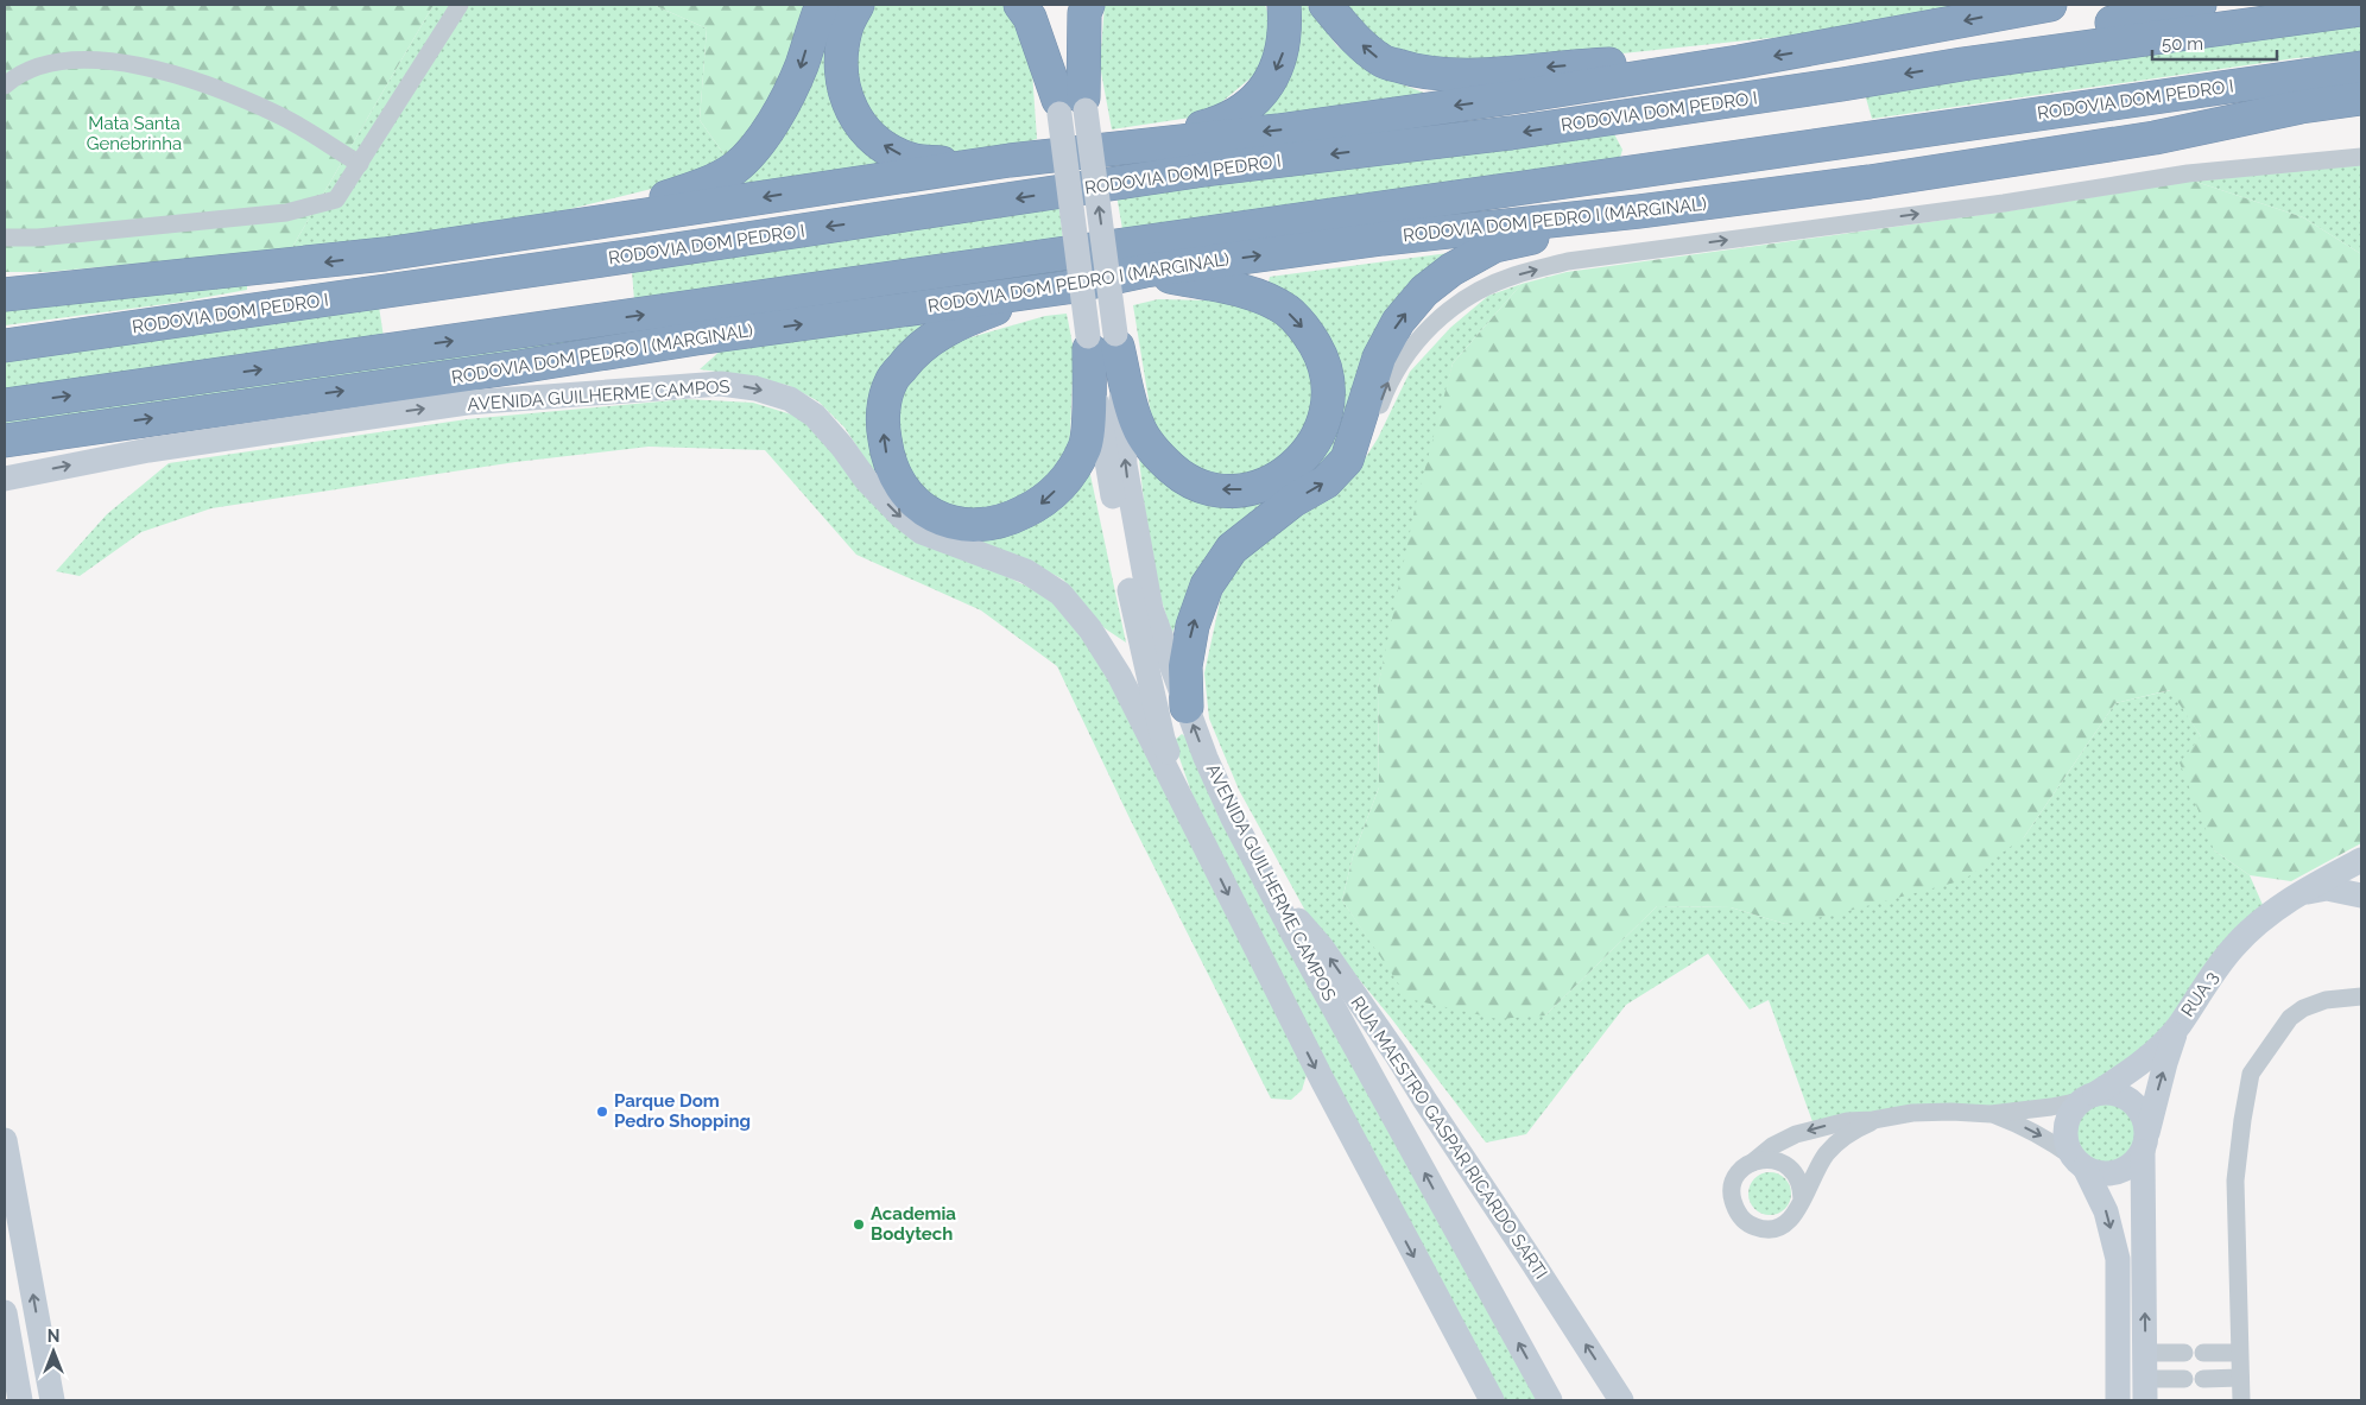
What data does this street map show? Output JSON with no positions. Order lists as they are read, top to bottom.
{
  "streets": {
    "highway": ["RODOVIA DOM PEDRO I", "RODOVIA DOM PEDRO I (MARGINAL)"],
    "main road": ["AVENIDA GUILHERME CAMPOS", "RUA 3", "RUA MAESTRO GASPAR RICARDO SARTI"]
  },
  "crossings": [
    ["AVENIDA GUILHERME CAMPOS", "RUA MAESTRO GASPAR RICARDO SARTI"]
  ],
  "one_way": ["RUA MAESTRO GASPAR RICARDO SARTI"],
  "parks": ["Mata Santa Genebrinha"],
  "places": ["Parque Dom Pedro Shopping", "Academia Bodytech"],
  "scale_bar": "50 m",
  "north": "top"
}
